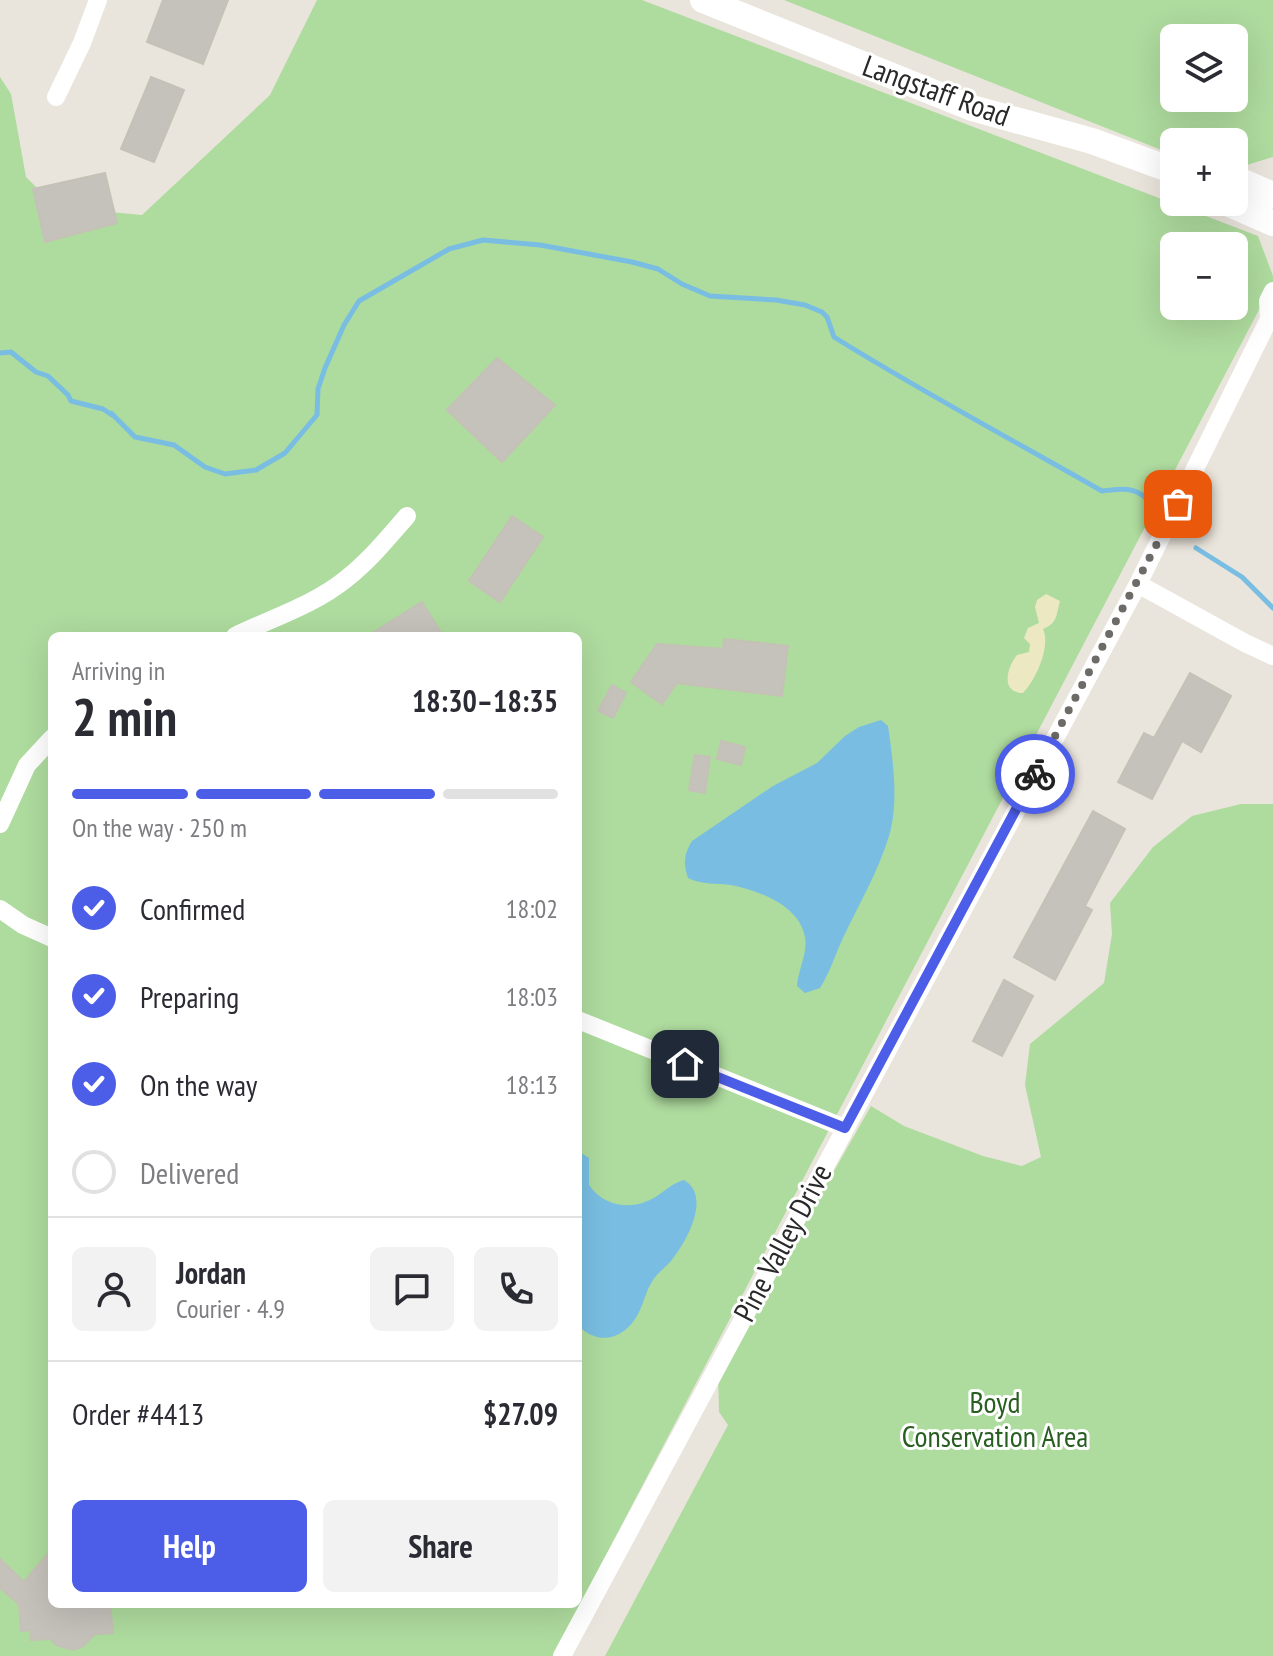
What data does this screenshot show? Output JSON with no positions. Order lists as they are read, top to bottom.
{
  "streets": {
    "main road": ["Langstaff Road"],
    "street": ["Pine Valley Drive"]
  },
  "parks": ["Boyd Conservation Area"],
  "page": {
    "map_buttons": ["+", "−"],
    "heading": ["2 min", "Arriving in", "18:30–18:35"],
    "panel": [
      "Jordan",
      "Courier · 4.9",
      "Order #4413",
      "$27.09"
    ],
    "bar": "On the way · 250 m",
    "list": [
      ["Confirmed", "18:02"],
      ["Preparing", "18:03"],
      ["On the way", "18:13"],
      "Delivered"
    ],
    "buttons": ["Help", "Share"]
  }
}
